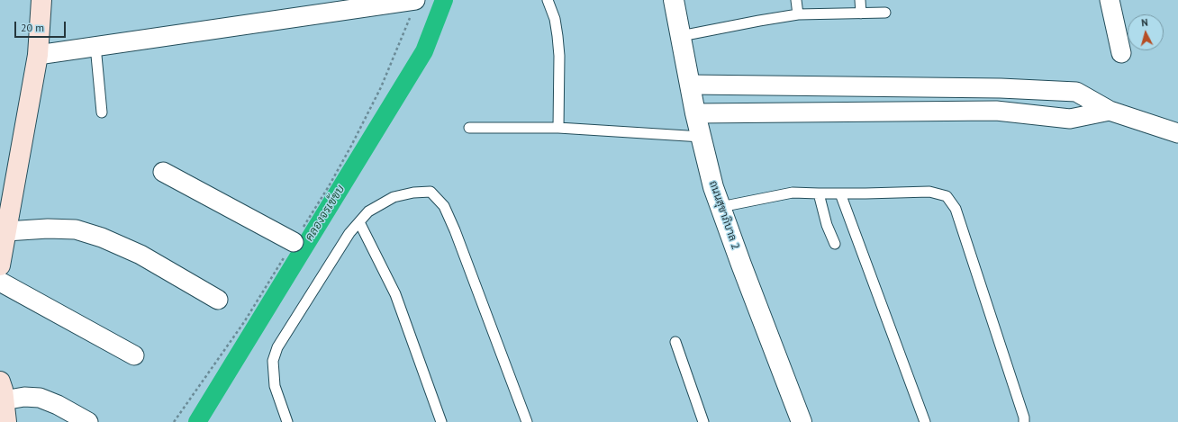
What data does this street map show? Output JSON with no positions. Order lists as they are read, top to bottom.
{
  "streets": {
    "street": ["ถนนสุขาภิบาล 2"]
  },
  "water": ["คลองจรเข้ขบ"],
  "scale_bar": "20 m",
  "north": "top"
}
